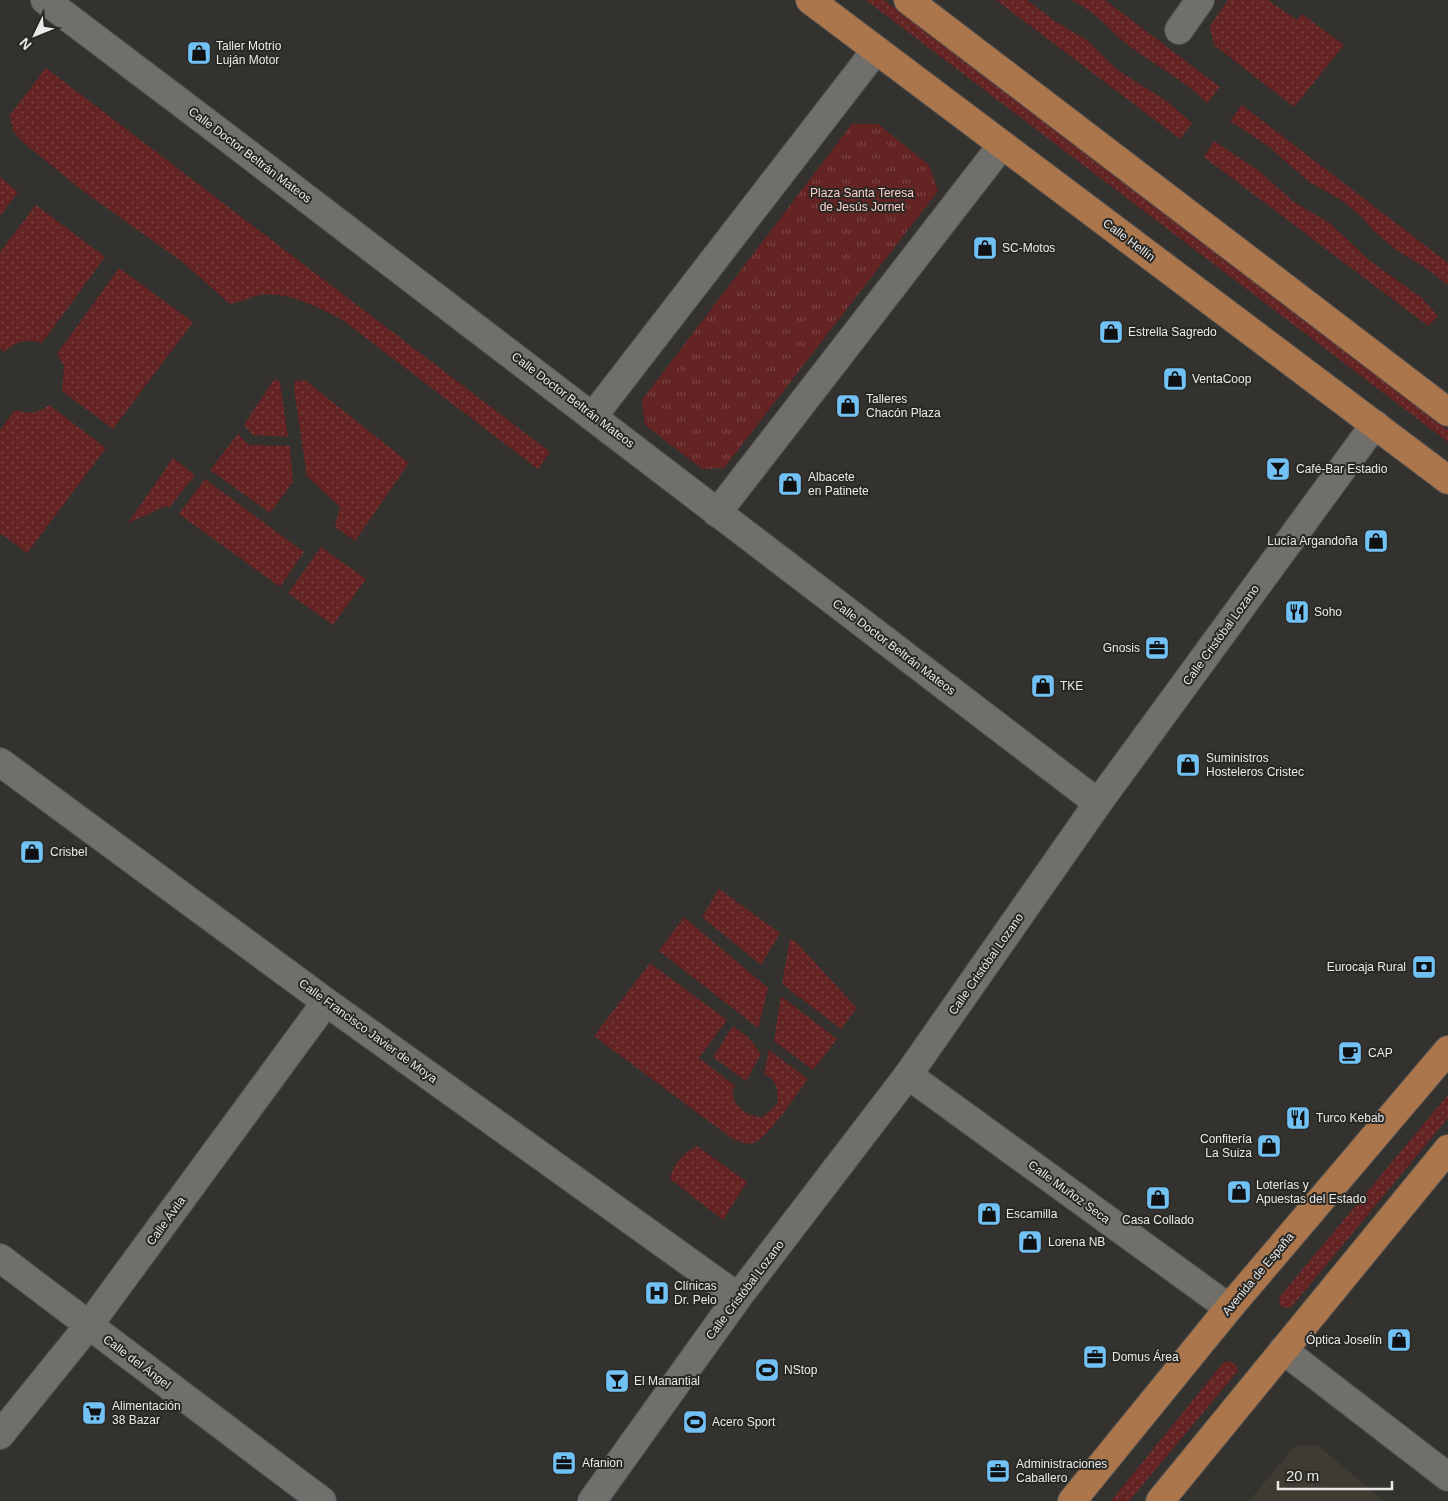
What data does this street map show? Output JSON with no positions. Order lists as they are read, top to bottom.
{
  "streets": {
    "main road": ["Calle Hellín", "Avenida de España"],
    "street": [
      "Calle Doctor Beltrán Mateos",
      "Calle Cristóbal Lozano",
      "Calle Francisco Javier de Moya",
      "Calle Muñoz Seca",
      "Calle Ávila",
      "Calle del Ángel"
    ]
  },
  "crossings": [
    ["Calle Doctor Beltrán Mateos", "Calle Cristóbal Lozano"],
    ["Calle Hellín", "Calle Cristóbal Lozano"],
    ["Calle Cristóbal Lozano", "Calle Francisco Javier de Moya"],
    ["Calle Cristóbal Lozano", "Calle Muñoz Seca"],
    ["Calle Francisco Javier de Moya", "Calle Ávila"],
    ["Calle Muñoz Seca", "Avenida de España"],
    ["Calle Ávila", "Calle del Ángel"]
  ],
  "parks": ["Plaza Santa Teresa de Jesús Jornet"],
  "places": {
    "shop": [
      "Taller Motrio Luján Motor",
      "SC-Motos",
      "Estrella Sagredo",
      "VentaCoop",
      "Talleres Chacón Plaza",
      "Albacete en Patinete",
      "Lucía Argandoña",
      "TKE",
      "Suministros Hosteleros Cristec",
      "Crisbel",
      "Confitería La Suiza",
      "Loterías y Apuestas del Estado",
      "Casa Collado",
      "Escamilla",
      "Lorena NB",
      "Óptica Joselín"
    ],
    "bar": ["Café-Bar Estadio", "El Manantial"],
    "restaurant": ["Soho", "Turco Kebab"],
    "office": [
      "Gnosis",
      "Domus Área",
      "Afanion",
      "Administraciones Caballero"
    ],
    "bank": ["Eurocaja Rural"],
    "cafe": ["CAP"],
    "hospital": ["Clínicas Dr. Pelo"],
    "sports": ["NStop", "Acero Sport"],
    "supermarket": ["Alimentación 38 Bazar"]
  },
  "scale_bar": "20 m",
  "north": "bottom left"
}
